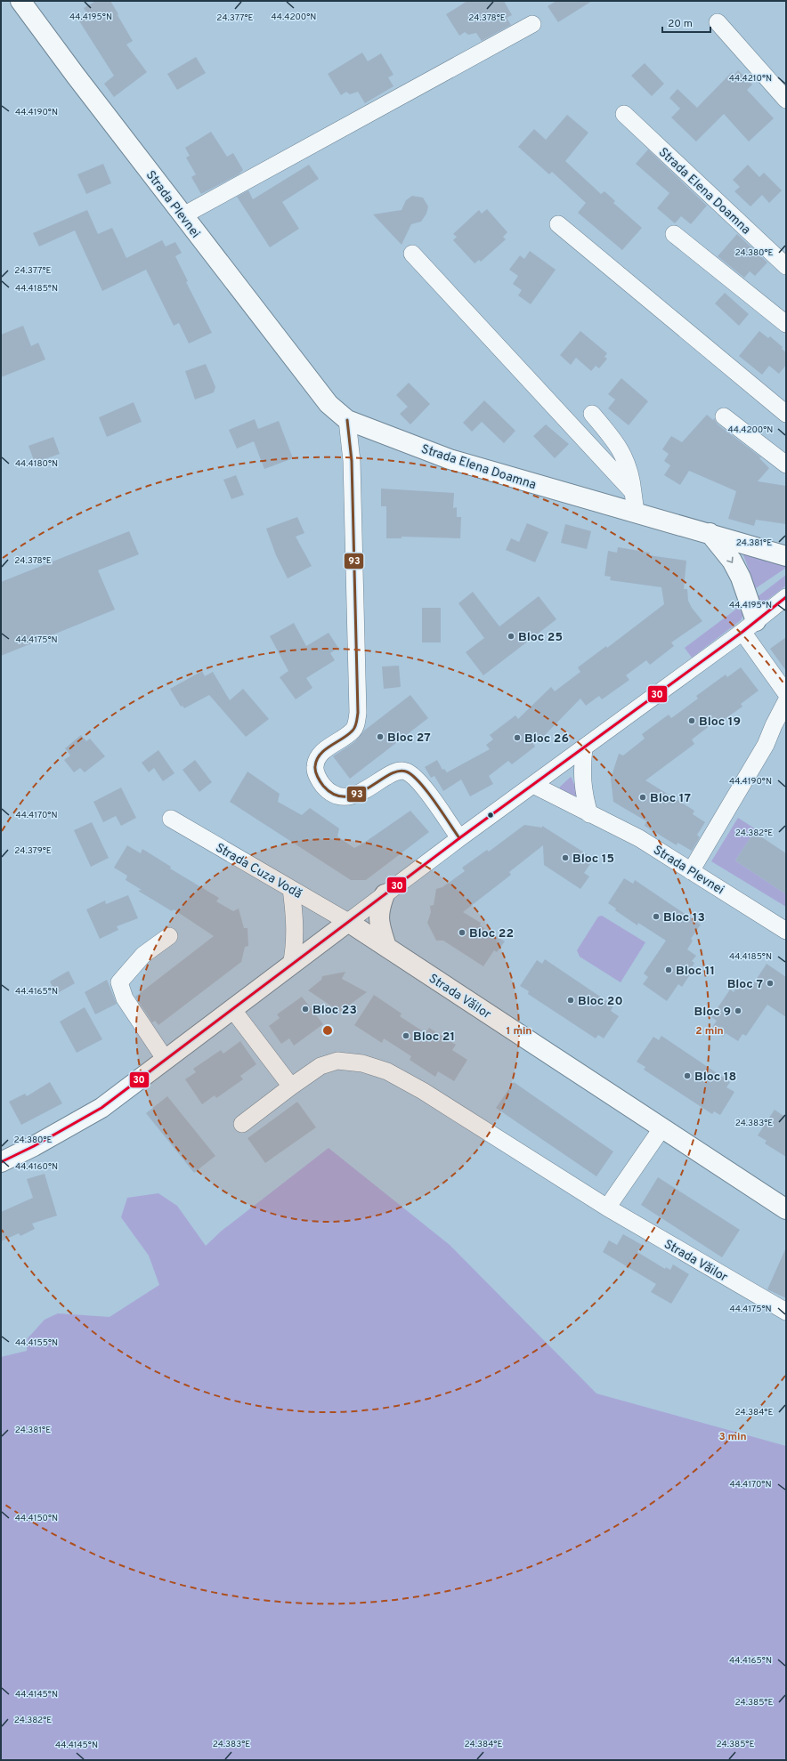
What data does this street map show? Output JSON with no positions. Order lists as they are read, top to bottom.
{
  "streets": {
    "street": [
      "Strada Elena Doamna",
      "Strada Plevnei",
      "Strada Cuza Vodă",
      "Strada Văilor"
    ]
  },
  "crossings": [
    ["Strada Elena Doamna", "Strada Plevnei"],
    ["Strada Cuza Vodă", "Strada Văilor"]
  ],
  "places": [
    "Bloc 25",
    "Bloc 19",
    "Bloc 27",
    "Bloc 26",
    "Bloc 17",
    "Bloc 15",
    "Bloc 13",
    "Bloc 22",
    "Bloc 11",
    "Bloc 7",
    "Bloc 20",
    "Bloc 23",
    "Bloc 9",
    "Bloc 21",
    "Bloc 18"
  ],
  "lines": ["transit line 93", "transit line 30"],
  "scale_bar": "20 m",
  "coordinates": [
    "44.4195°N",
    "44.4200°N",
    "24.377°E",
    "24.378°E",
    "44.4210°N",
    "44.4190°N",
    "24.380°E",
    "44.4185°N",
    "44.4180°N",
    "24.381°E",
    "44.4175°N",
    "44.4170°N",
    "24.382°E",
    "24.379°E",
    "44.4165°N",
    "24.383°E",
    "44.4160°N",
    "44.4155°N",
    "24.384°E",
    "44.4150°N",
    "44.4145°N",
    "24.385°E"
  ],
  "rings": ["1 min", "2 min", "3 min"]
}
